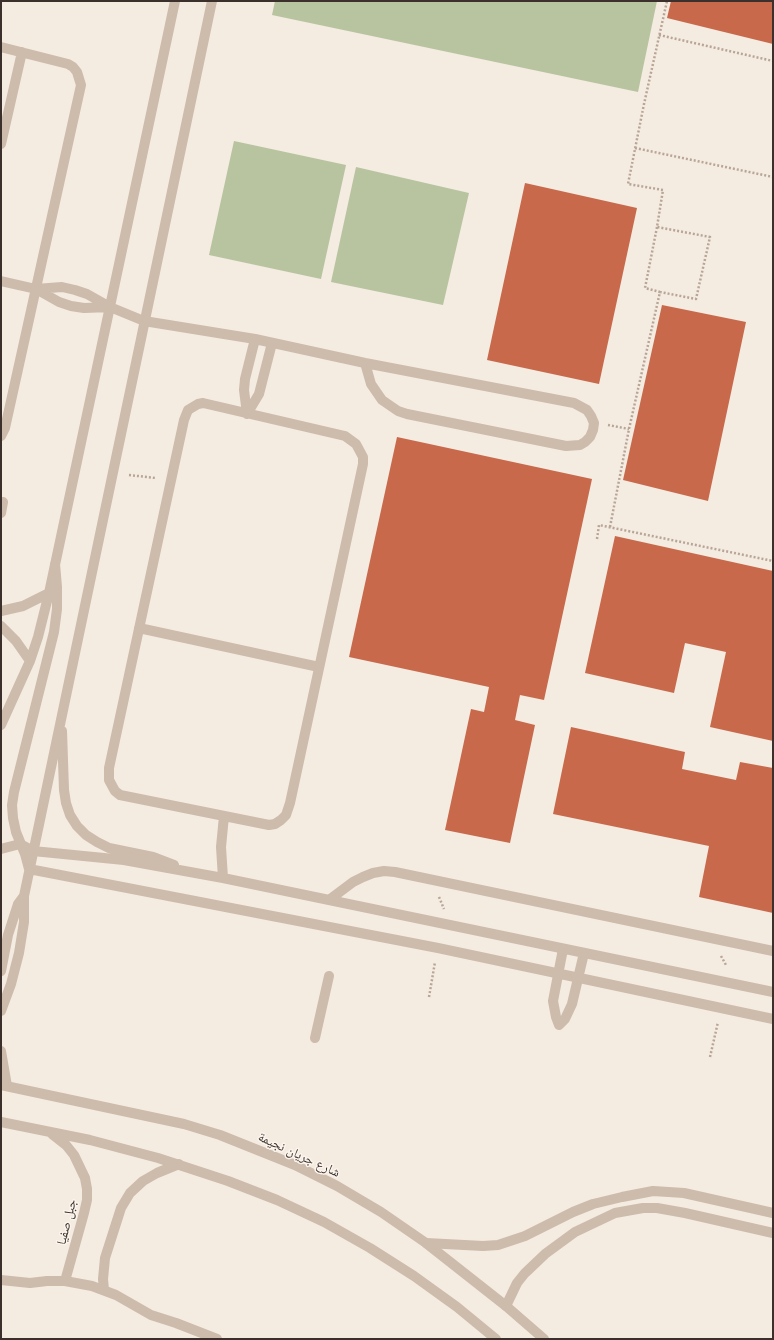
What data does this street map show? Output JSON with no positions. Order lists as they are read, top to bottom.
{
  "streets": {
    "street": ["شارع جريان نجيمة", "جبل صفيا"]
  }
}
